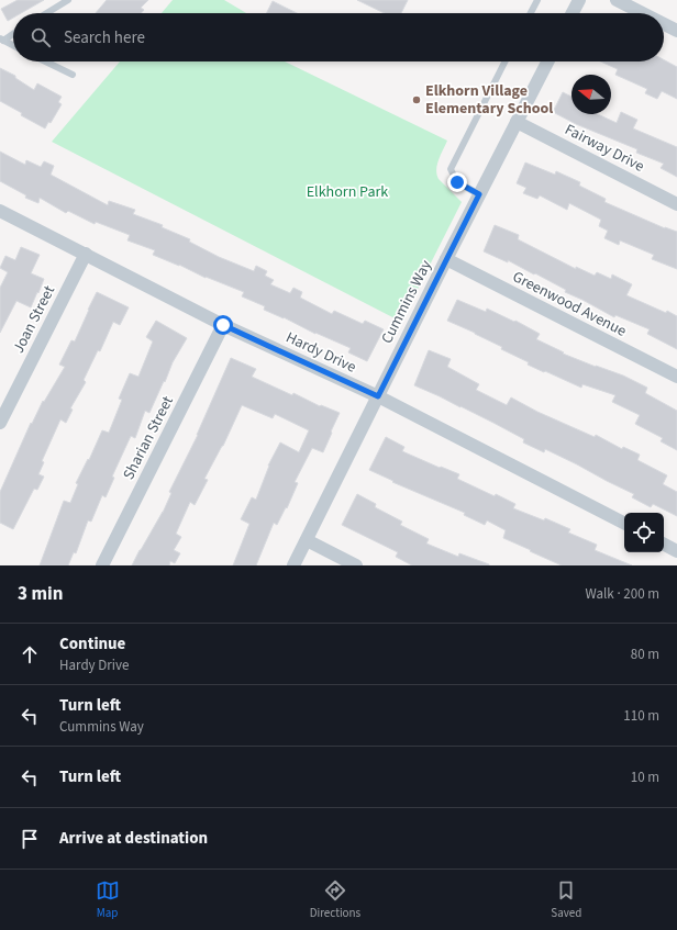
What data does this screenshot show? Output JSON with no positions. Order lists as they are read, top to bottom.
{
  "streets": {
    "street": [
      "Fairway Drive",
      "Cummins Way",
      "Greenwood Avenue",
      "Joan Street",
      "Hardy Drive",
      "Sharian Street"
    ]
  },
  "crossings": [
    ["Fairway Drive", "Cummins Way"],
    ["Cummins Way", "Greenwood Avenue"],
    ["Cummins Way", "Hardy Drive"],
    ["Joan Street", "Hardy Drive"],
    ["Hardy Drive", "Sharian Street"]
  ],
  "parks": ["Elkhorn Park"],
  "places": ["Elkhorn Village Elementary School"],
  "north": "left",
  "page": {
    "search": "Search here",
    "heading": ["3 min", "Walk · 200 m"],
    "list": [
      ["Continue", "Hardy Drive", "80 m"],
      ["Turn left", "Cummins Way", "110 m"],
      ["Turn left", "10 m"],
      "Arrive at destination"
    ],
    "nav": ["Map", "Directions", "Saved"]
  }
}
